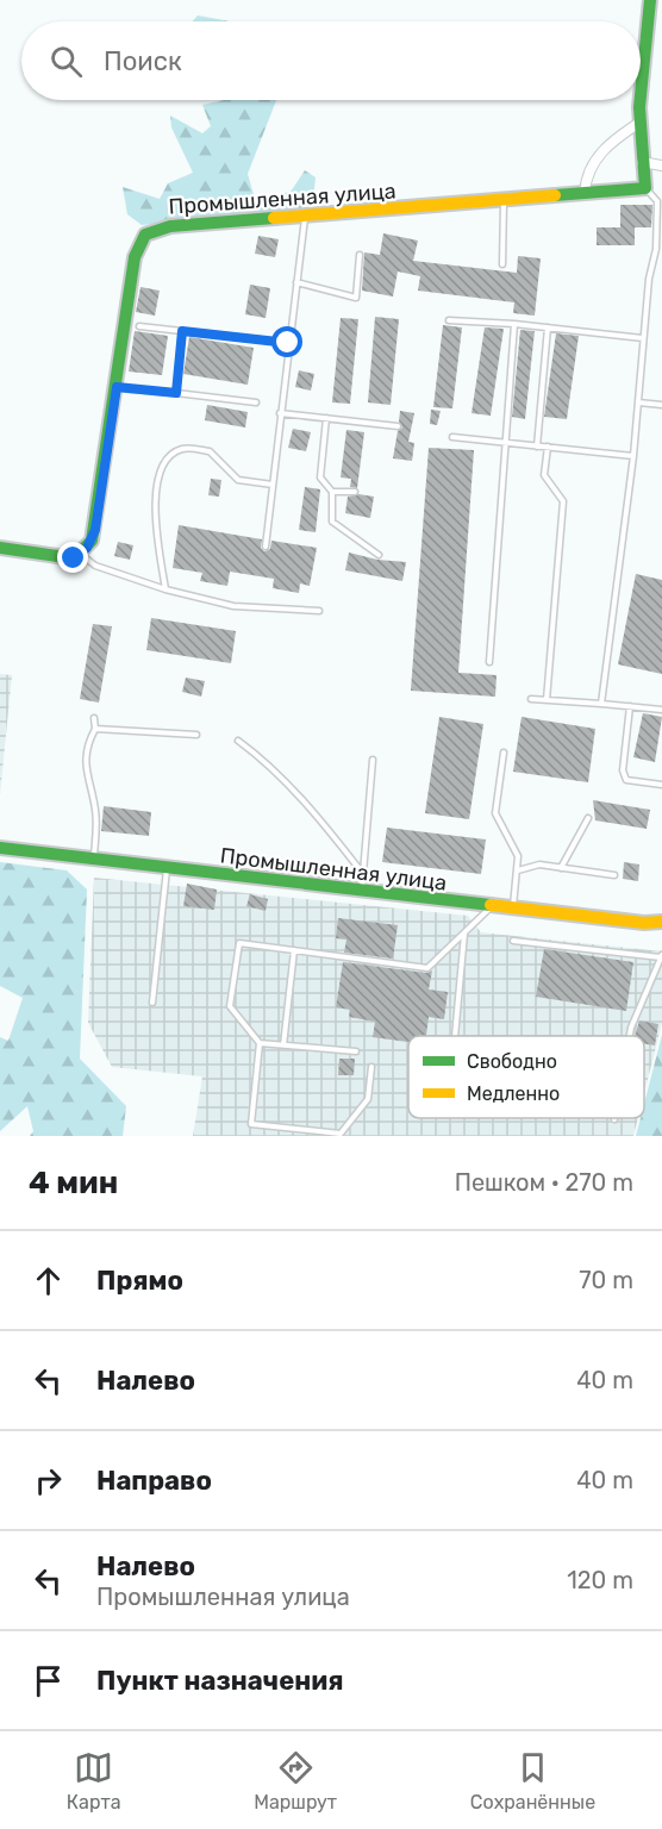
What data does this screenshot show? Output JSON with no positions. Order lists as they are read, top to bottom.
{
  "streets": {
    "street": ["Промышленная улица"]
  },
  "legend": ["Свободно", "Медленно"],
  "page": {
    "search": "Поиск",
    "heading": ["4 мин", "Пешком · 270 m"],
    "list": [
      ["Прямо", "70 m"],
      ["Налево", "40 m"],
      ["Направо", "40 m"],
      ["Налево", "Промышленная улица", "120 m"],
      "Пункт назначения"
    ],
    "nav": ["Карта", "Маршрут", "Сохранённые"]
  }
}
